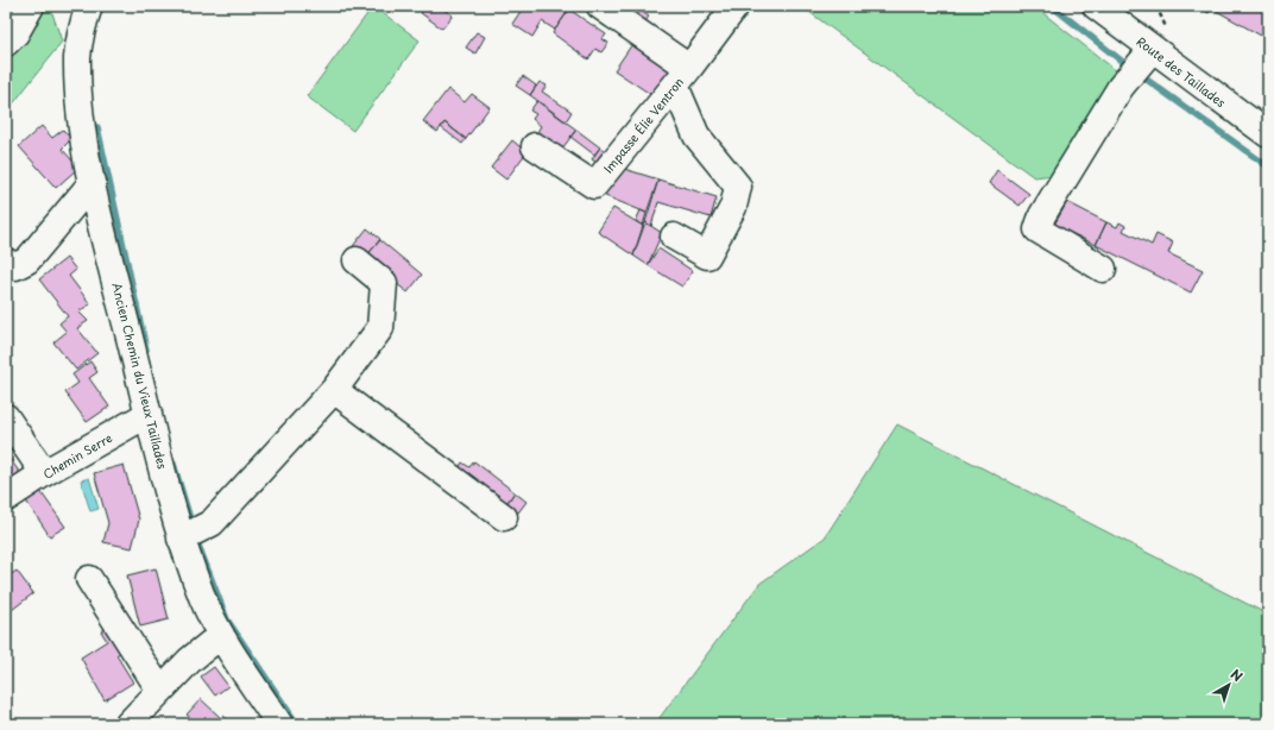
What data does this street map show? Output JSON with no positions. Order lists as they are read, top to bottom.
{
  "streets": {
    "street": [
      "Route des Taillades",
      "Impasse Élie Ventron",
      "Ancien Chemin du Vieux Taillades",
      "Chemin Serre"
    ]
  },
  "crossings": [
    ["Ancien Chemin du Vieux Taillades", "Chemin Serre"]
  ],
  "north": "top right"
}
